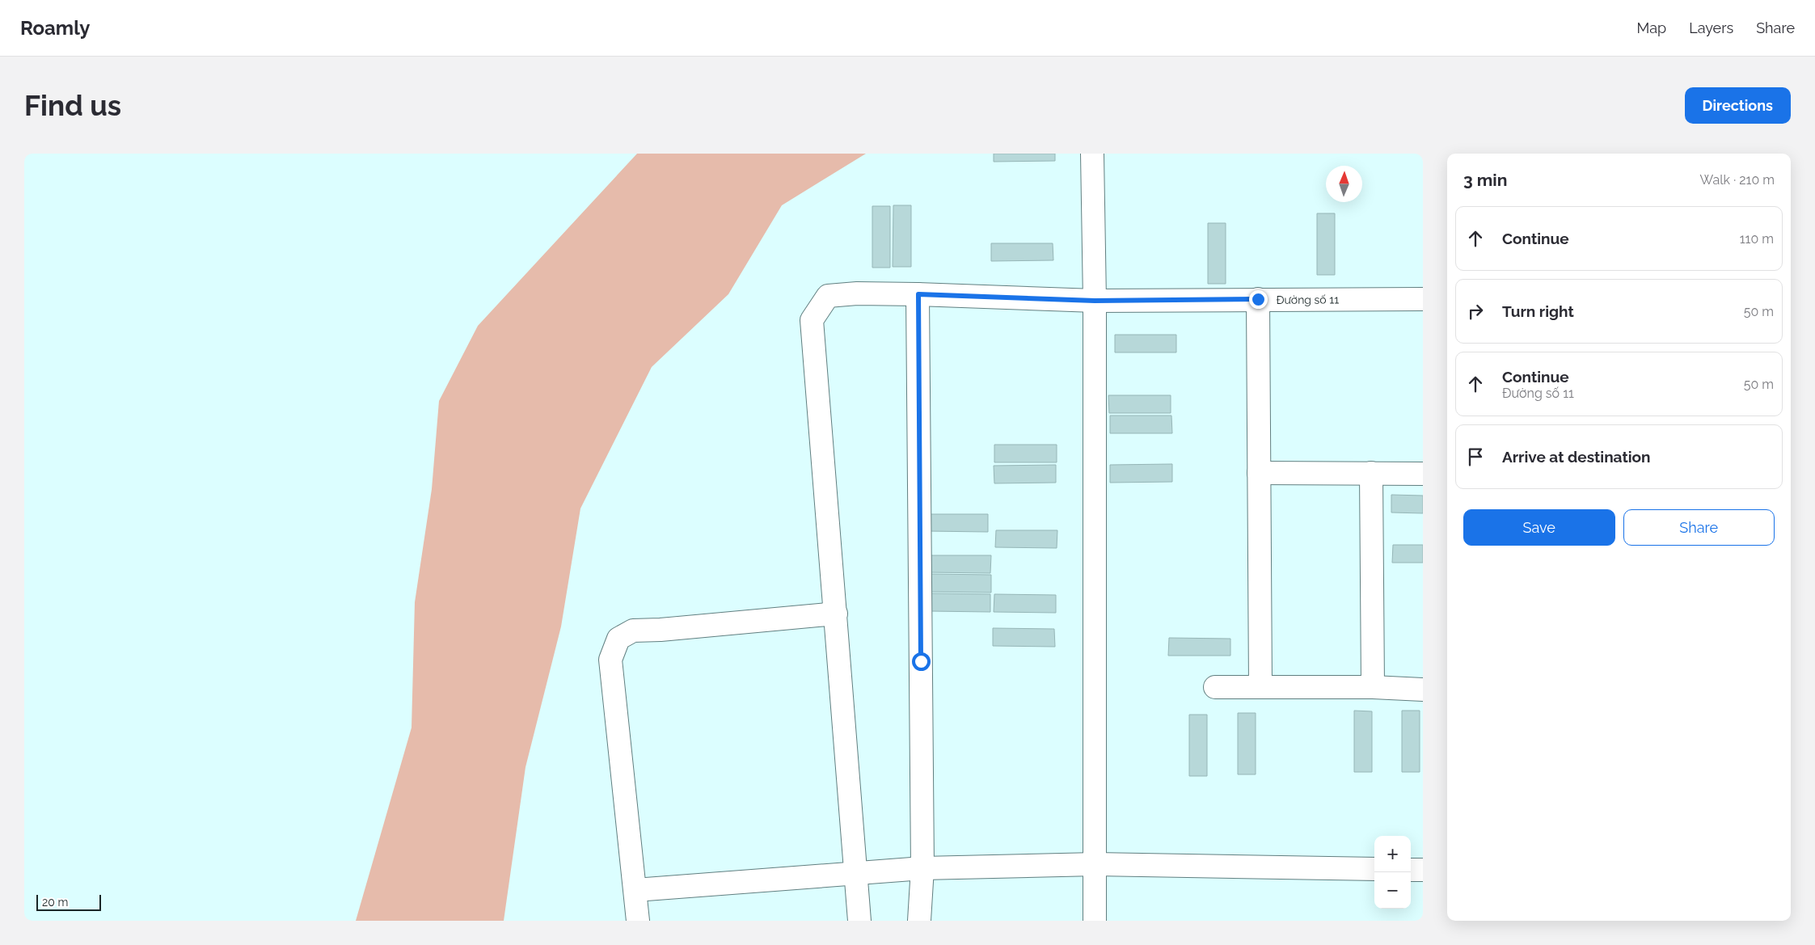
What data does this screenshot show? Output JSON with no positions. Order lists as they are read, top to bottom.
{
  "streets": {
    "street": ["Đường số 11"]
  },
  "scale_bar": "20 m",
  "north": "top",
  "page": {
    "header": "Roamly",
    "nav": ["Map", "Layers", "Share"],
    "buttons": [
      "Directions",
      ["Save", "Share"]
    ],
    "title": "Find us",
    "heading": ["3 min", "Walk · 210 m"],
    "list": [
      ["Continue", "110 m"],
      ["Turn right", "50 m"],
      ["Continue", "Đường số 11", "50 m"],
      "Arrive at destination"
    ],
    "map_buttons": ["+", "−"],
    "scale": "20 m"
  }
}
